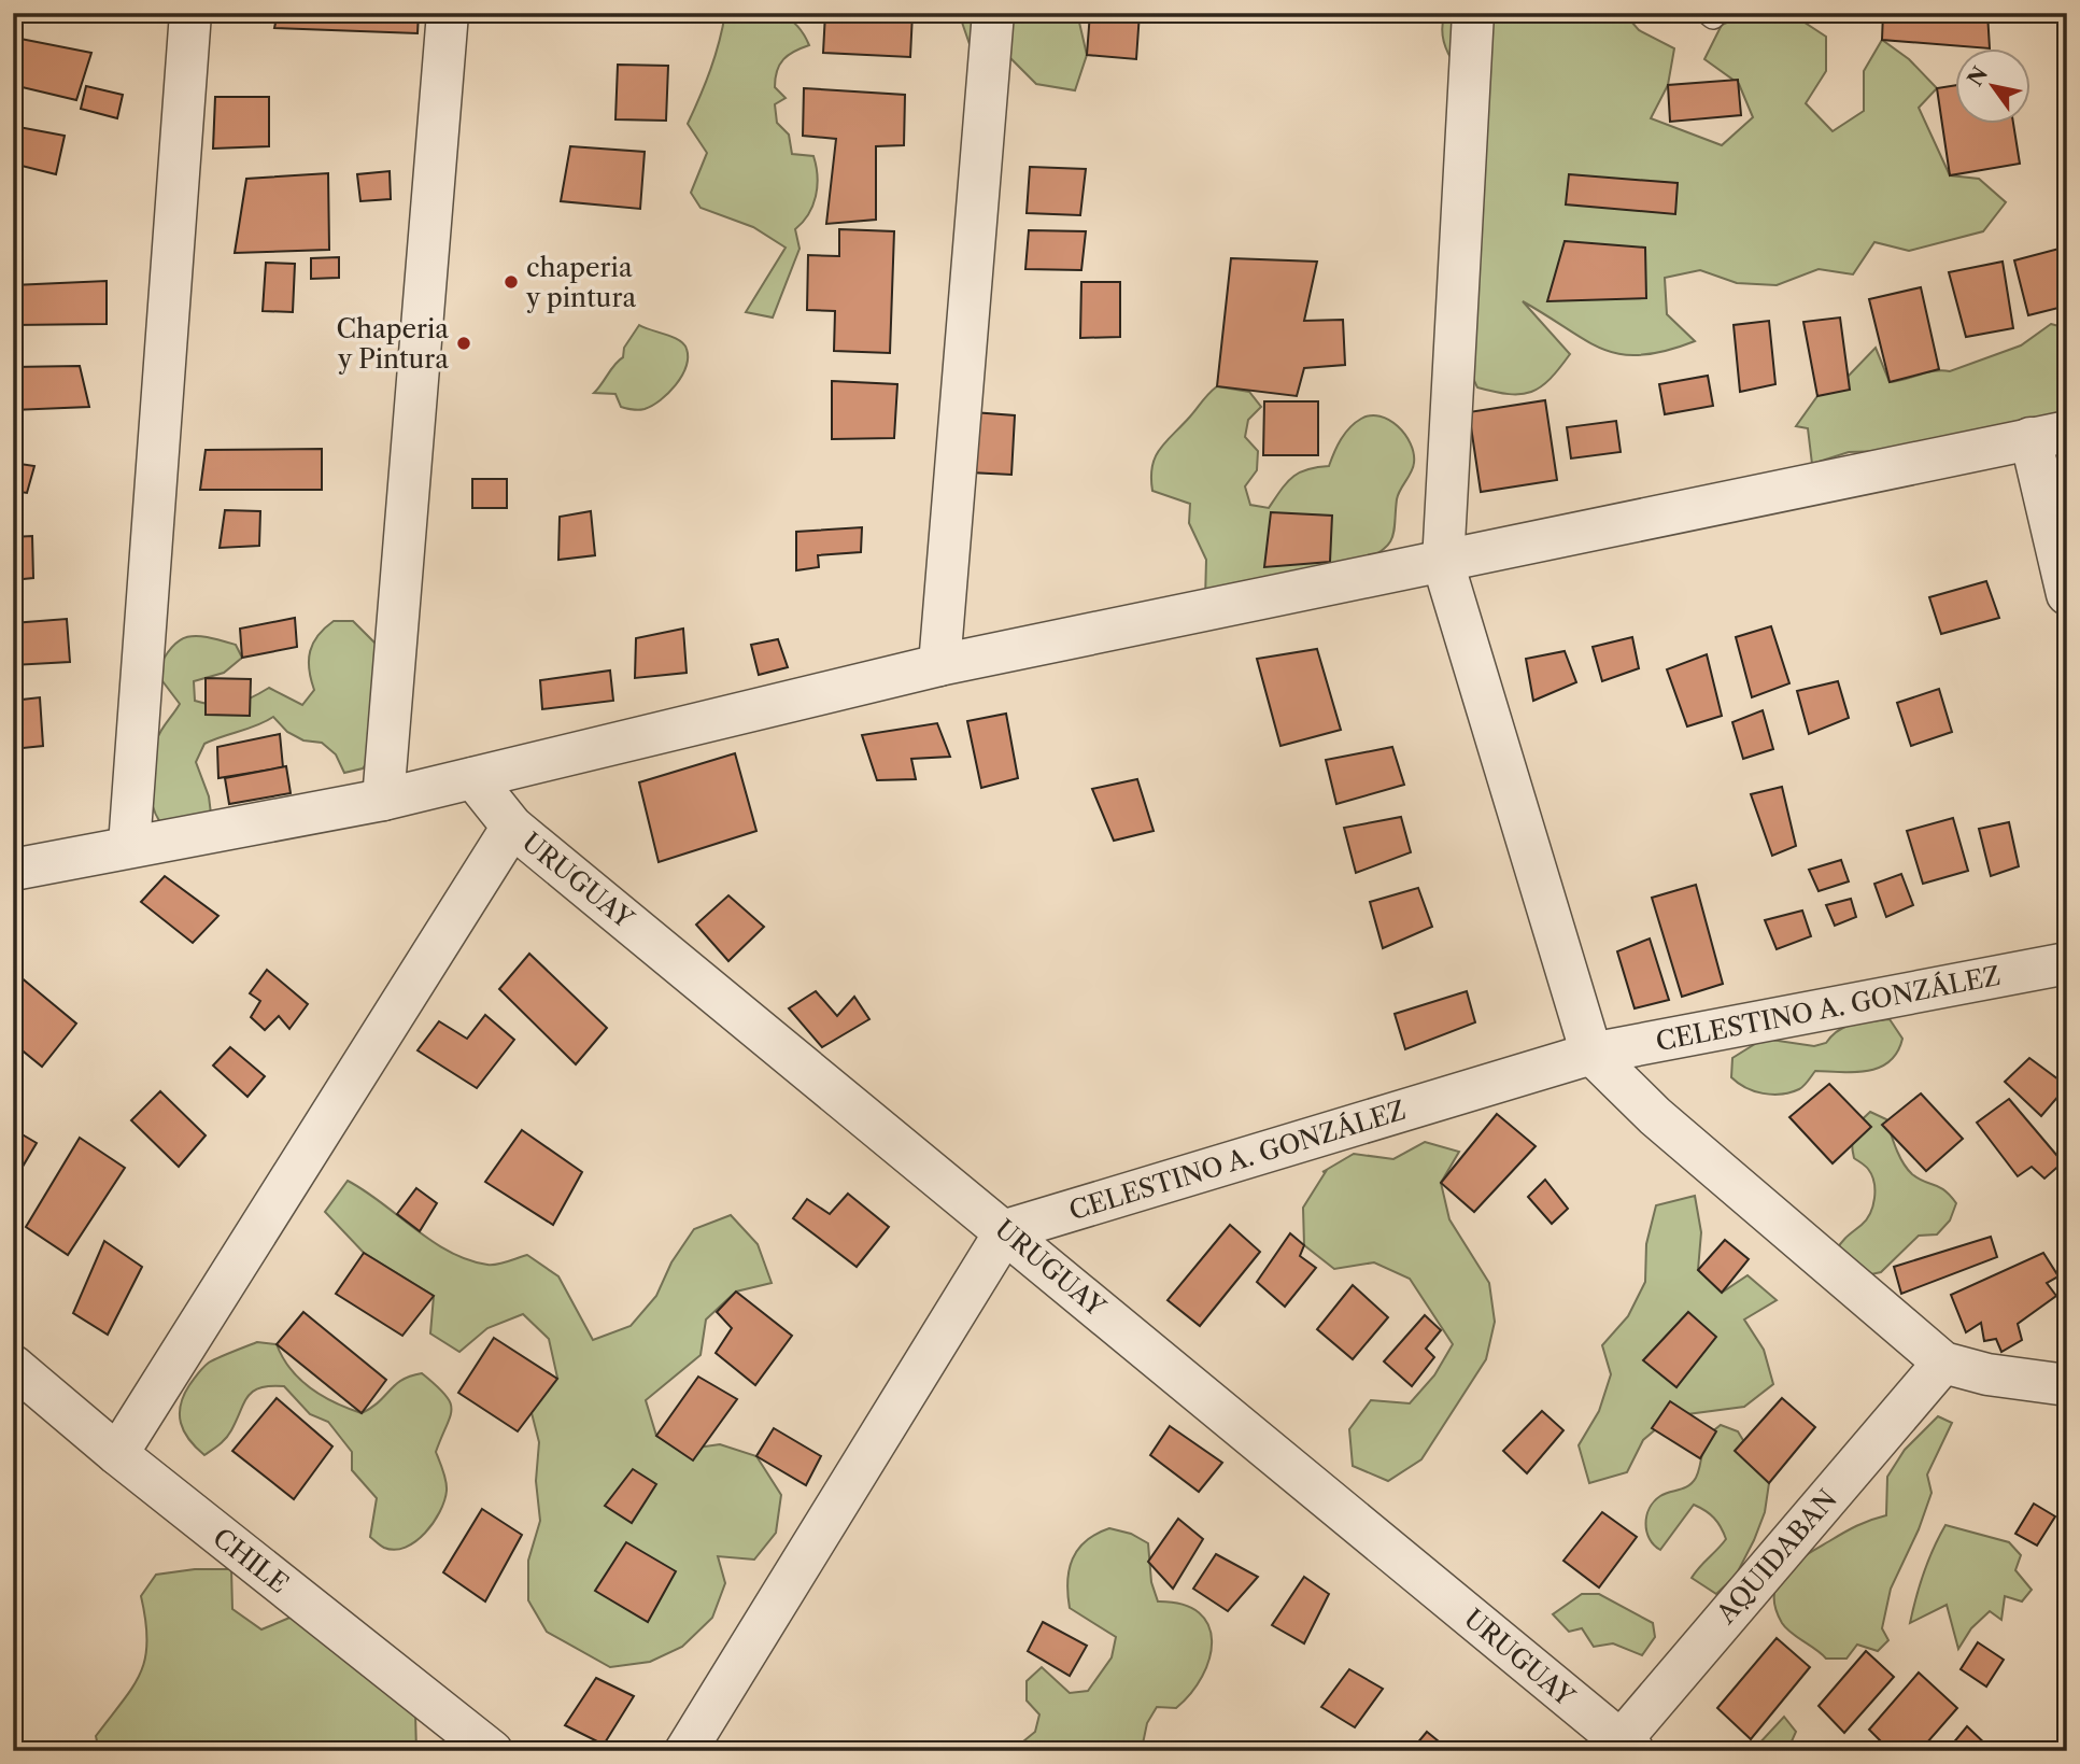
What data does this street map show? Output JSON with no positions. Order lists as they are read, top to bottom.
{
  "streets": {
    "street": [
      "URUGUAY",
      "CELESTINO A. GONZÁLEZ",
      "AQUIDABAN",
      "CHILE"
    ]
  },
  "crossings": [
    ["URUGUAY", "CELESTINO A. GONZÁLEZ"],
    ["URUGUAY", "AQUIDABAN"]
  ],
  "places": ["chaperia y pintura", "Chaperia y Pintura"],
  "north": "top left"
}
